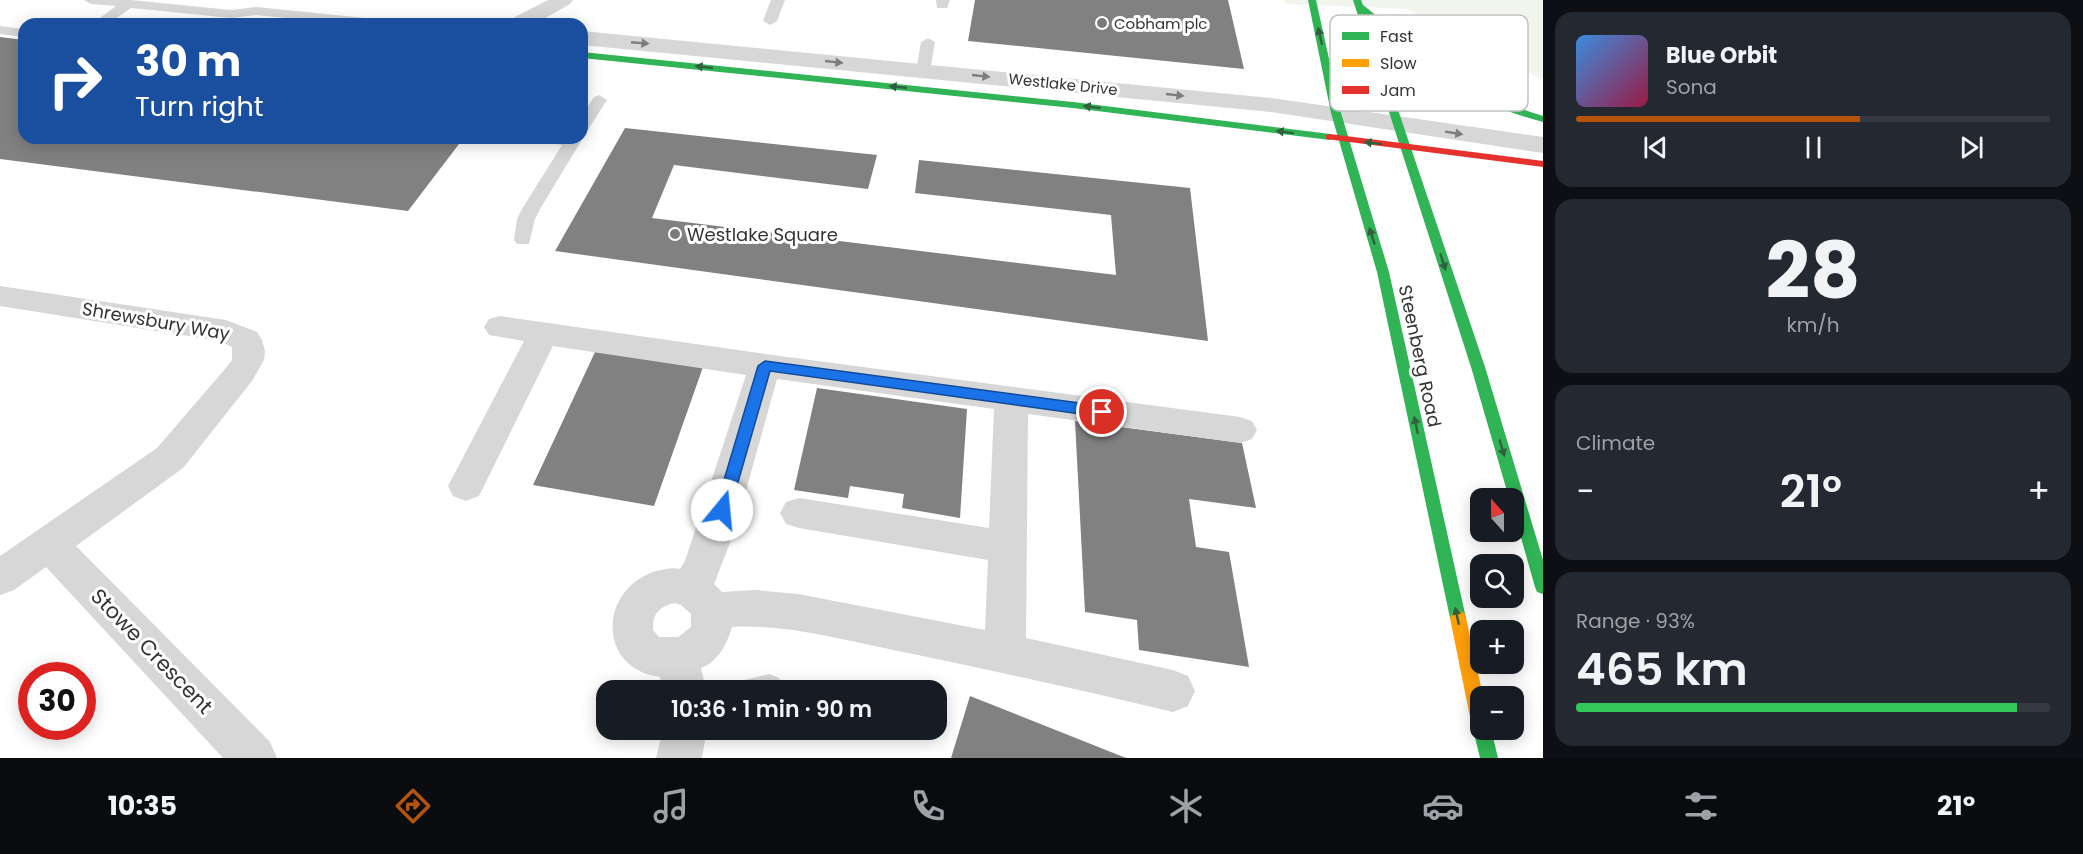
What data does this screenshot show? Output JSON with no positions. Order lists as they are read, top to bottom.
{
  "streets": {
    "main road": ["Westlake Drive", "Steenberg Road"],
    "street": ["Shrewsbury Way", "Stowe Crescent"]
  },
  "crossings": [
    ["Westlake Drive", "Steenberg Road"],
    ["Shrewsbury Way", "Stowe Crescent"]
  ],
  "places": ["Cobham plc", "Westlake Square"],
  "legend": ["Fast", "Slow", "Jam"],
  "north": "top",
  "page": {
    "turn": ["30 m", "Turn right"],
    "song": ["Blue Orbit", "Sona"],
    "tile": [
      ["28", "km/h"],
      "Climate",
      ["Range · 93%", "465 km"]
    ],
    "heat": ["−", "21°", "+"],
    "map_buttons": ["+", "−"],
    "limit": "30",
    "trip": "10:36 · 1 min · 90 m",
    "tabs": ["10:35", "21°"]
  }
}
